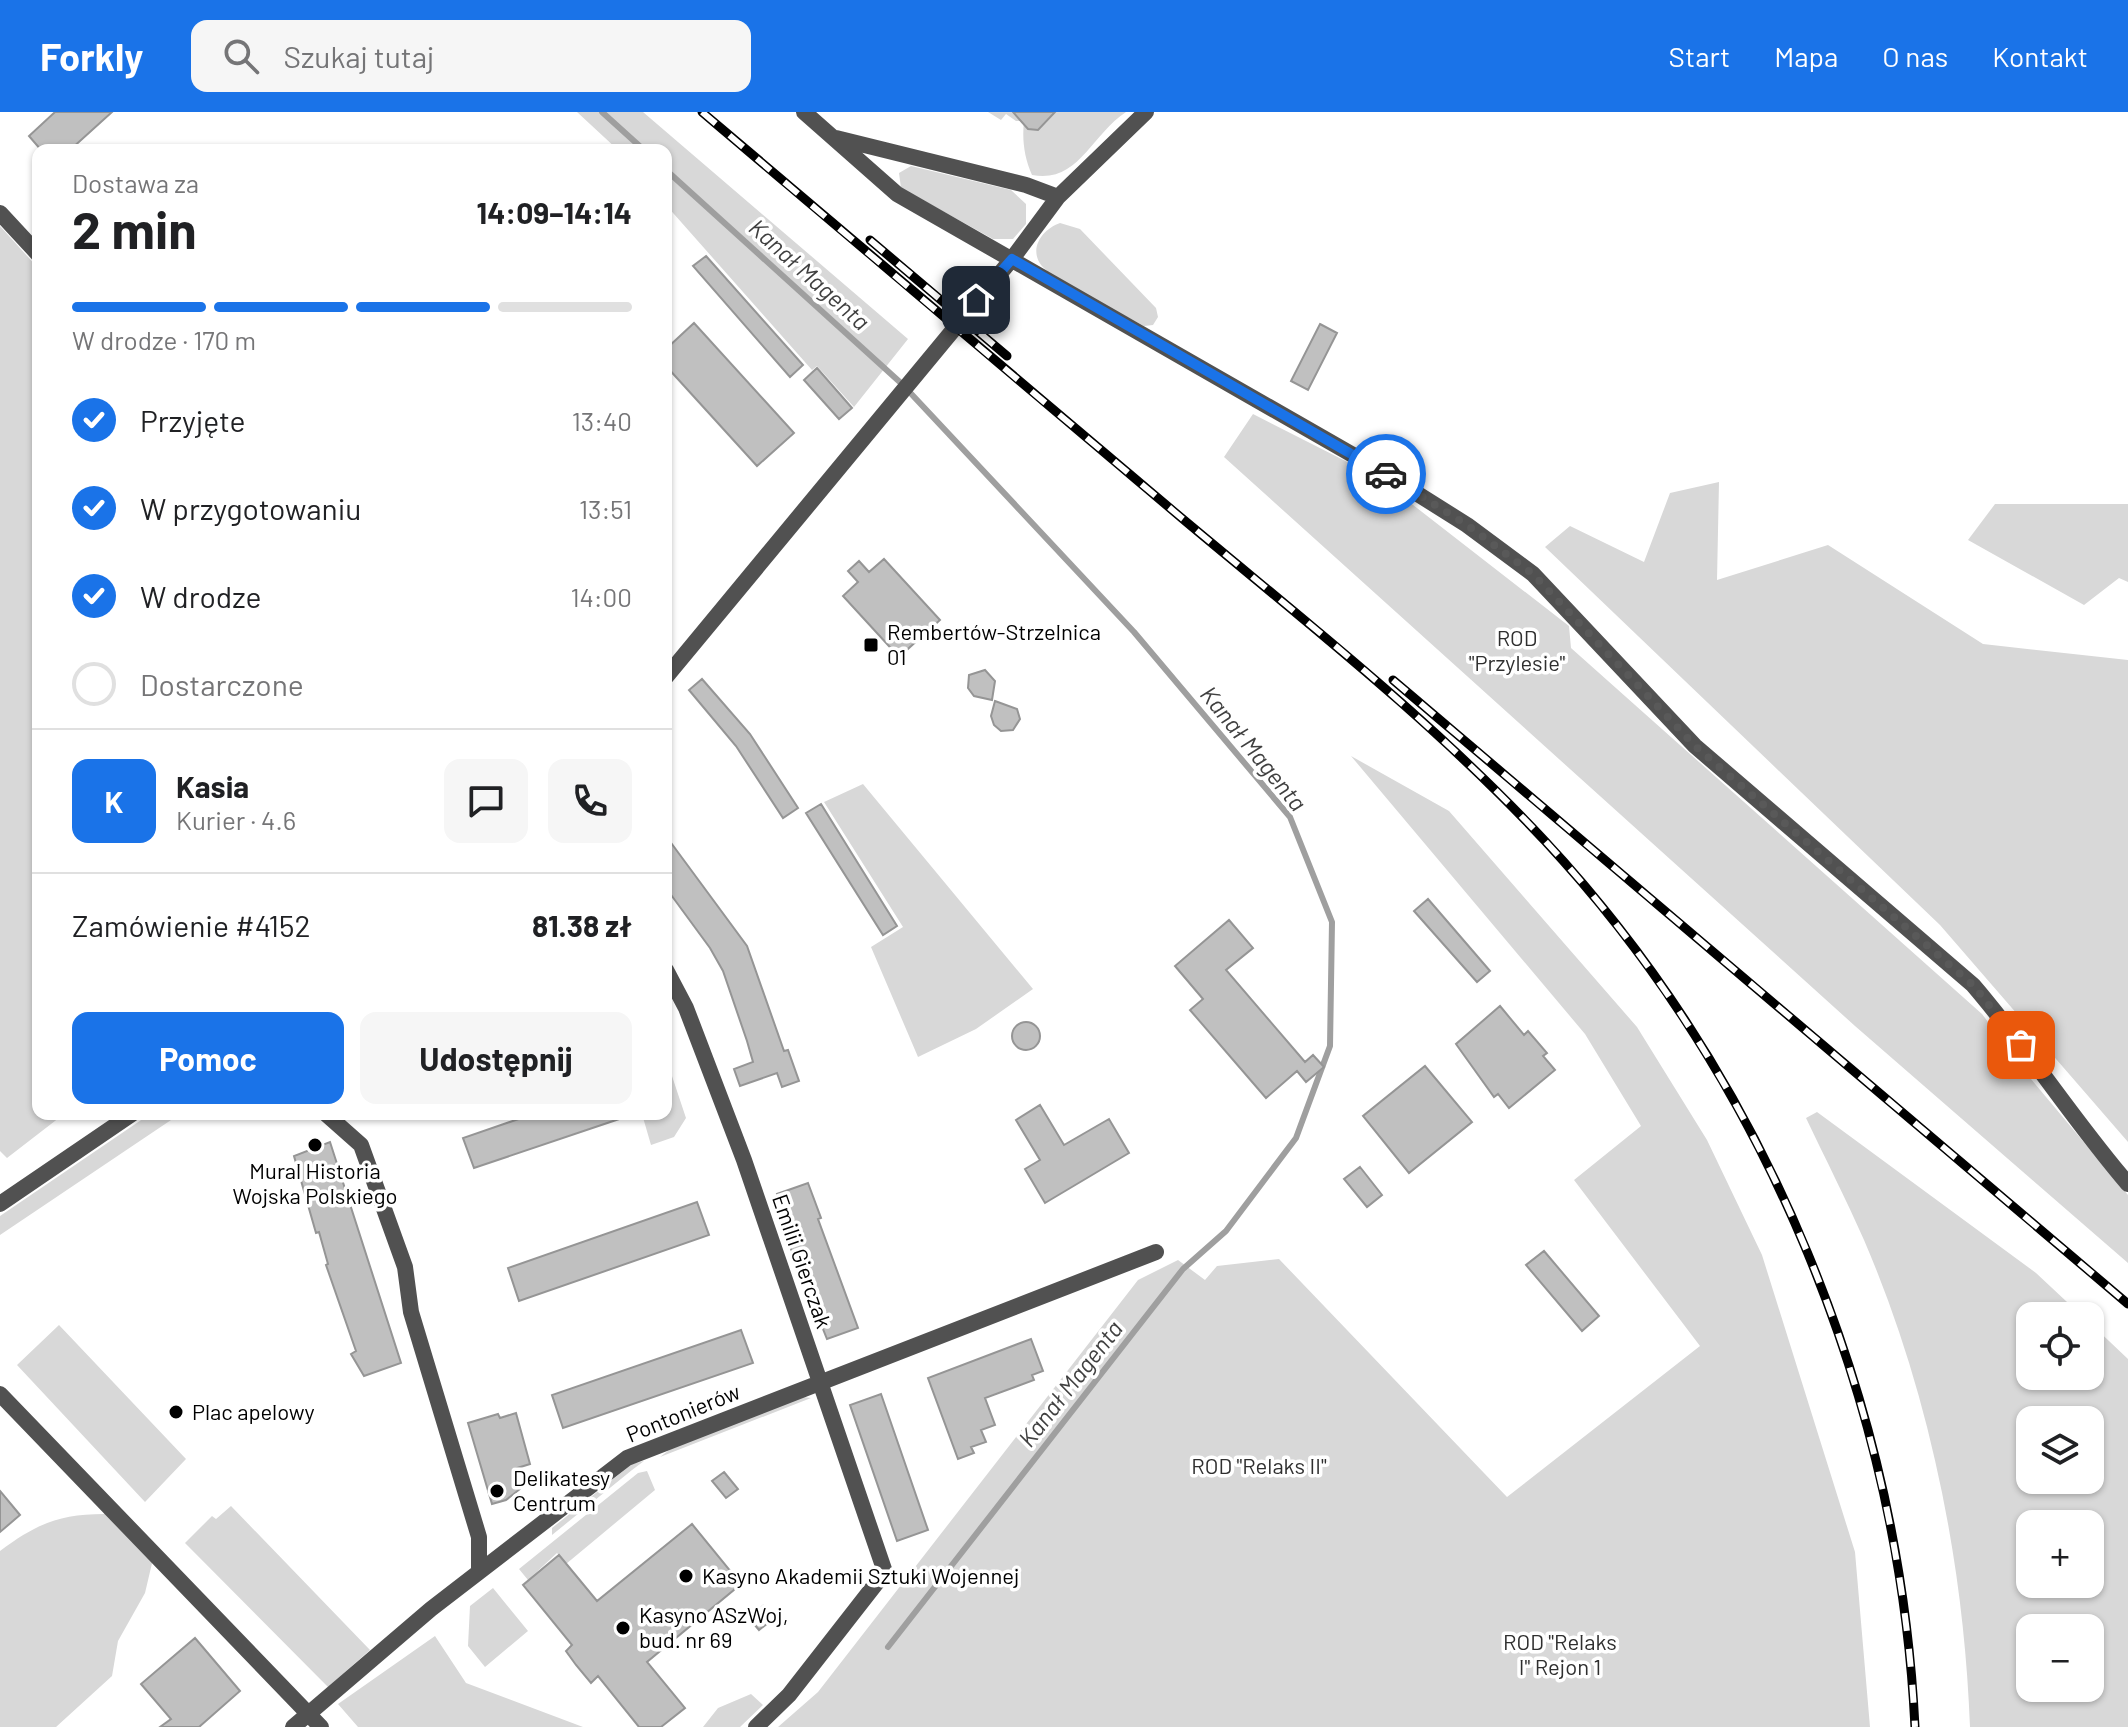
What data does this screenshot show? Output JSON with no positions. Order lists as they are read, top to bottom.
{
  "streets": {
    "street": ["Emilii Gierczak", "Pontonierów"]
  },
  "crossings": [
    ["Emilii Gierczak", "Pontonierów"]
  ],
  "water": ["Kanał Magenta"],
  "parks": ["ROD \"Przylesie\"", "ROD \"Relaks II\"", "ROD \"Relaks I\" Rejon 1"],
  "places": {
    "transit": ["Rembertów-Strzelnica 01"],
    "other": [
      "Mural Historia Wojska Polskiego",
      "Plac apelowy",
      "Delikatesy Centrum",
      "Kasyno Akademii Sztuki Wojennej",
      "Kasyno ASzWoj, bud. nr 69"
    ]
  },
  "page": {
    "header": "Forkly",
    "search": "Szukaj tutaj",
    "nav": [
      "Start",
      "Mapa",
      "O nas",
      "Kontakt"
    ],
    "heading": ["2 min", "Dostawa za", "14:09–14:14"],
    "panel": [
      "Kasia",
      "Kurier · 4.6",
      "Zamówienie #4152",
      "81.38 zł"
    ],
    "bar": "W drodze · 170 m",
    "list": [
      ["Przyjęte", "13:40"],
      ["W przygotowaniu", "13:51"],
      ["W drodze", "14:00"],
      "Dostarczone"
    ],
    "round": "K",
    "buttons": ["Pomoc", "Udostępnij"],
    "map_buttons": ["+", "−"]
  }
}
